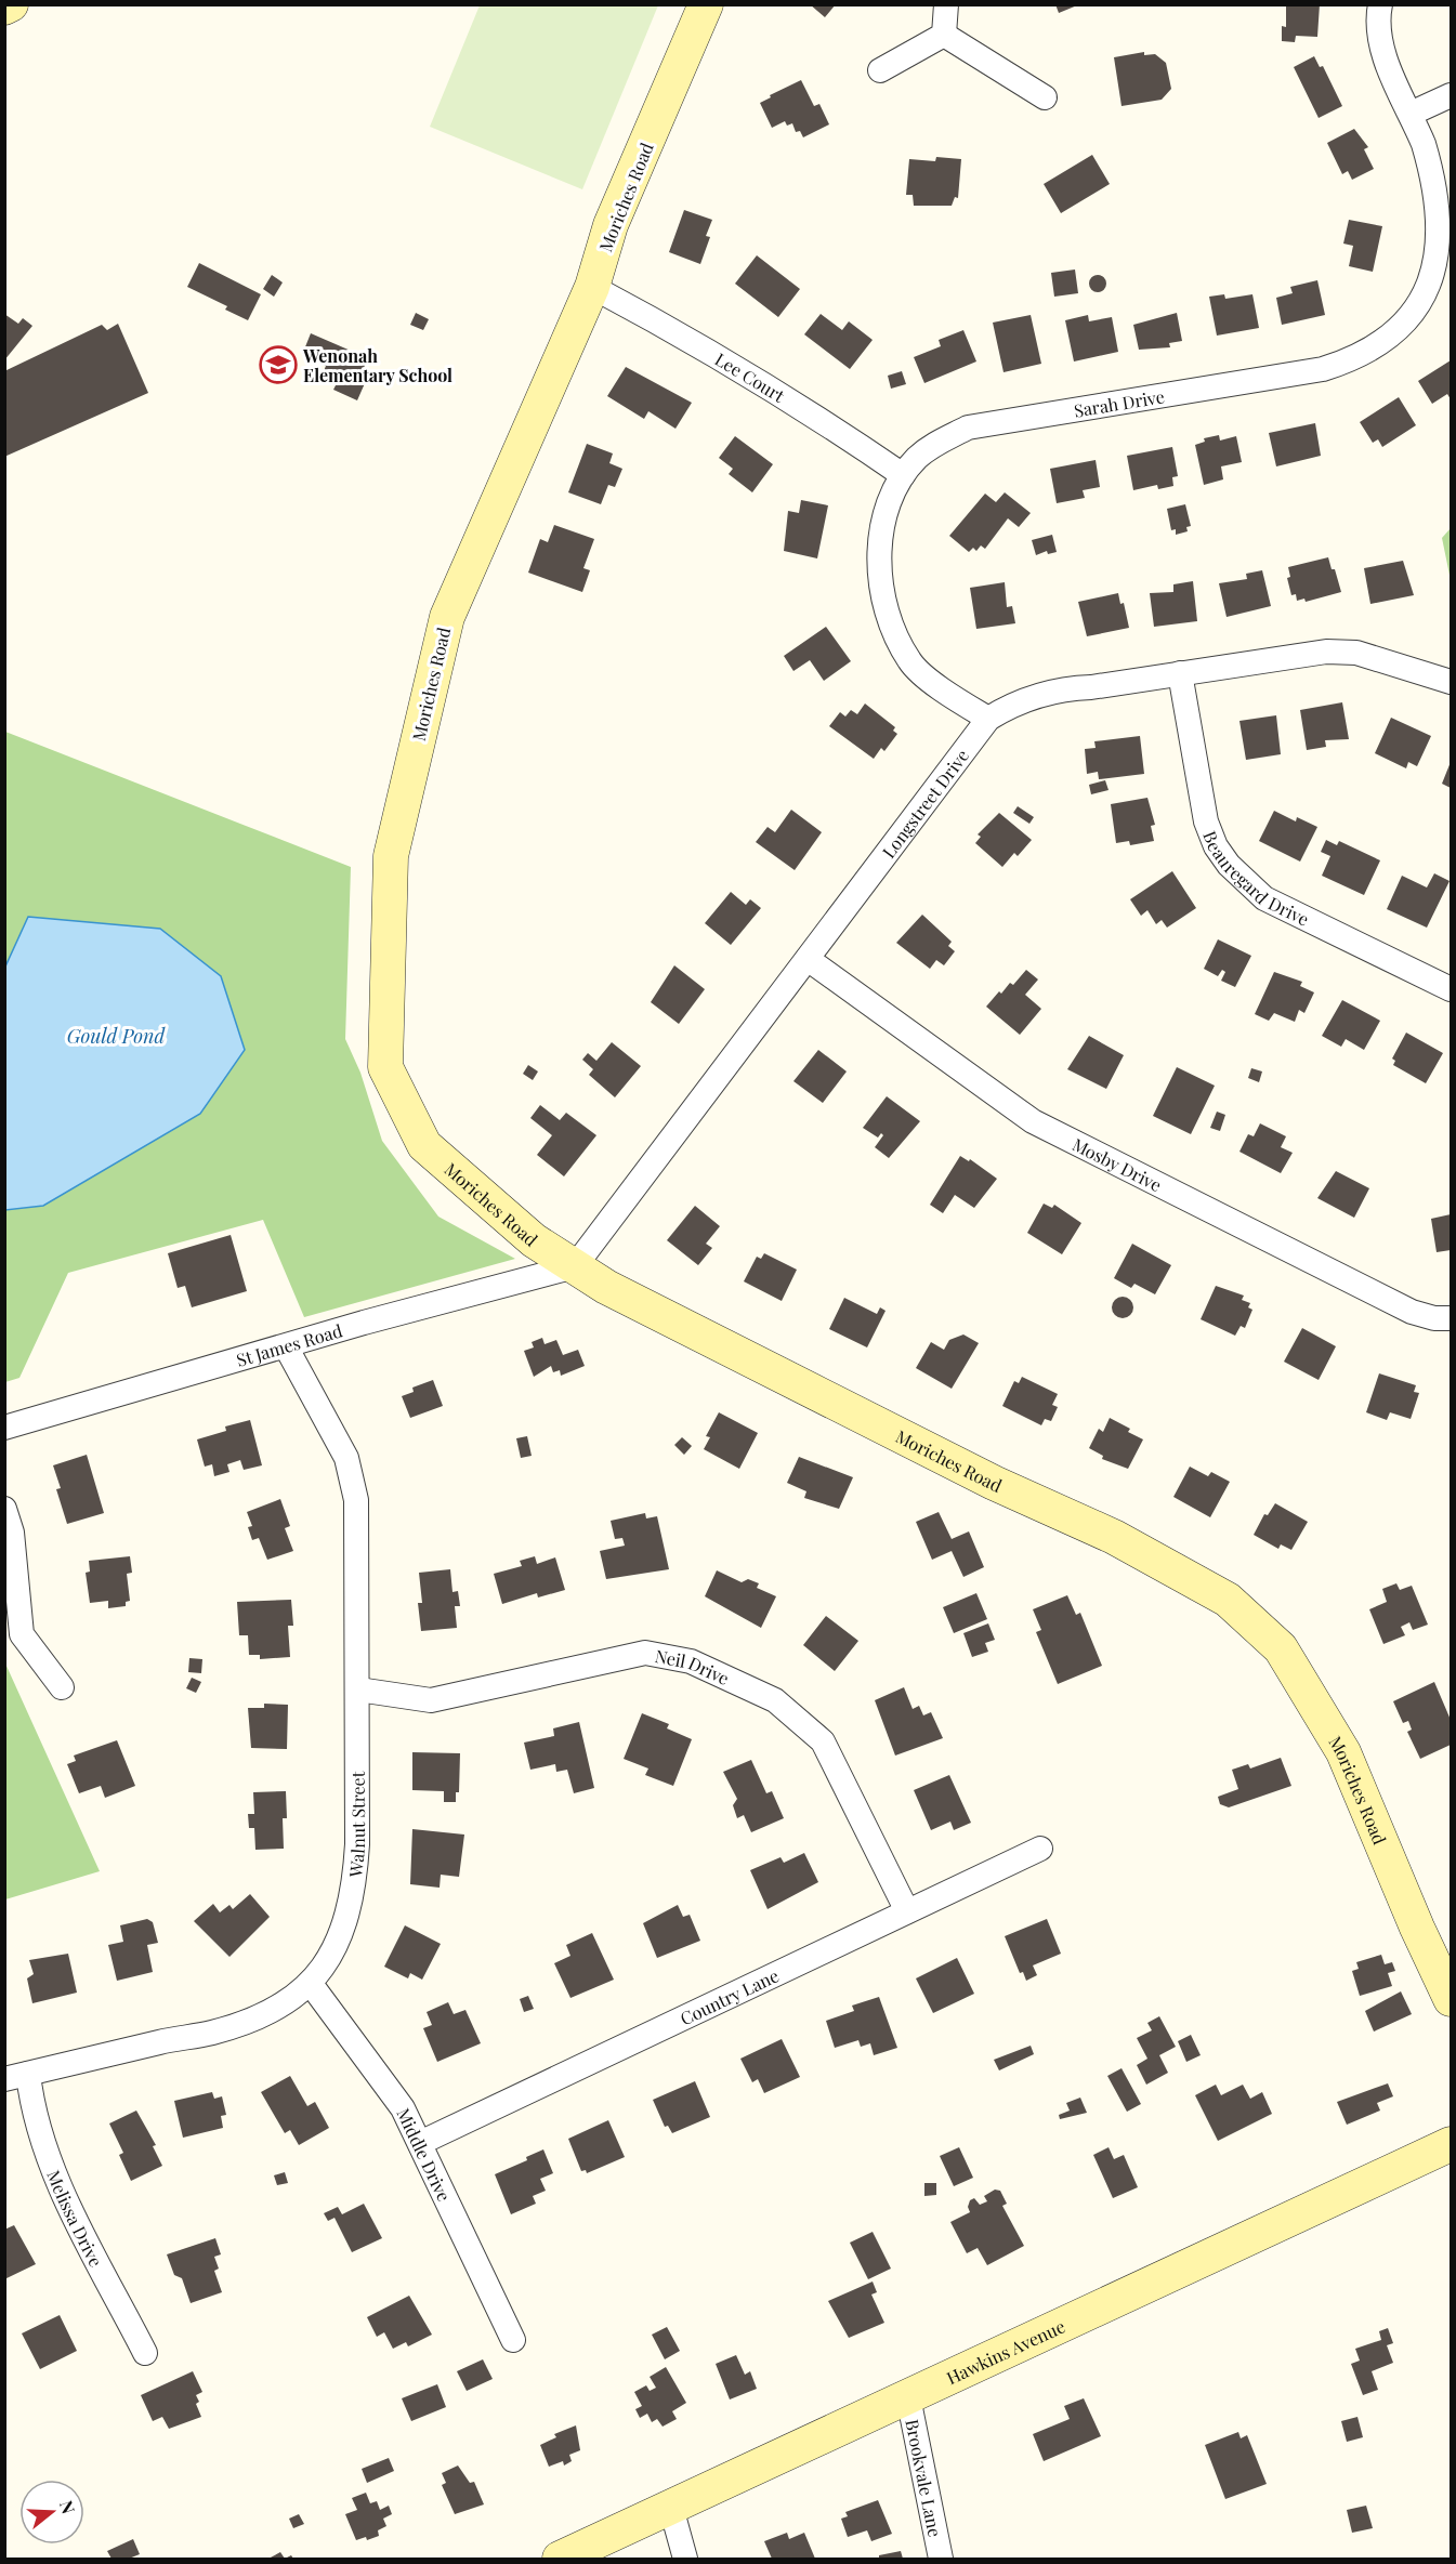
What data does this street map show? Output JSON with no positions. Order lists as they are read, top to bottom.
{
  "streets": {
    "street": [
      "Moriches Road",
      "Lee Court",
      "Sarah Drive",
      "Longstreet Drive",
      "Beauregard Drive",
      "Mosby Drive",
      "St James Road",
      "Neil Drive",
      "Walnut Street",
      "Country Lane",
      "Middle Drive",
      "Melissa Drive",
      "Hawkins Avenue",
      "Brookvale Lane"
    ]
  },
  "crossings": [
    ["Moriches Road", "Lee Court"],
    ["Moriches Road", "Longstreet Drive"],
    ["Moriches Road", "St James Road"],
    ["Lee Court", "Sarah Drive"],
    ["Sarah Drive", "Longstreet Drive"],
    ["Longstreet Drive", "Beauregard Drive"],
    ["Longstreet Drive", "Mosby Drive"],
    ["Longstreet Drive", "St James Road"],
    ["St James Road", "Walnut Street"],
    ["Neil Drive", "Walnut Street"],
    ["Neil Drive", "Country Lane"],
    ["Walnut Street", "Middle Drive"],
    ["Walnut Street", "Melissa Drive"],
    ["Country Lane", "Middle Drive"],
    ["Hawkins Avenue", "Brookvale Lane"]
  ],
  "water": ["Gould Pond"],
  "places": {
    "school or university": ["Wenonah Elementary School"]
  },
  "north": "right"
}
